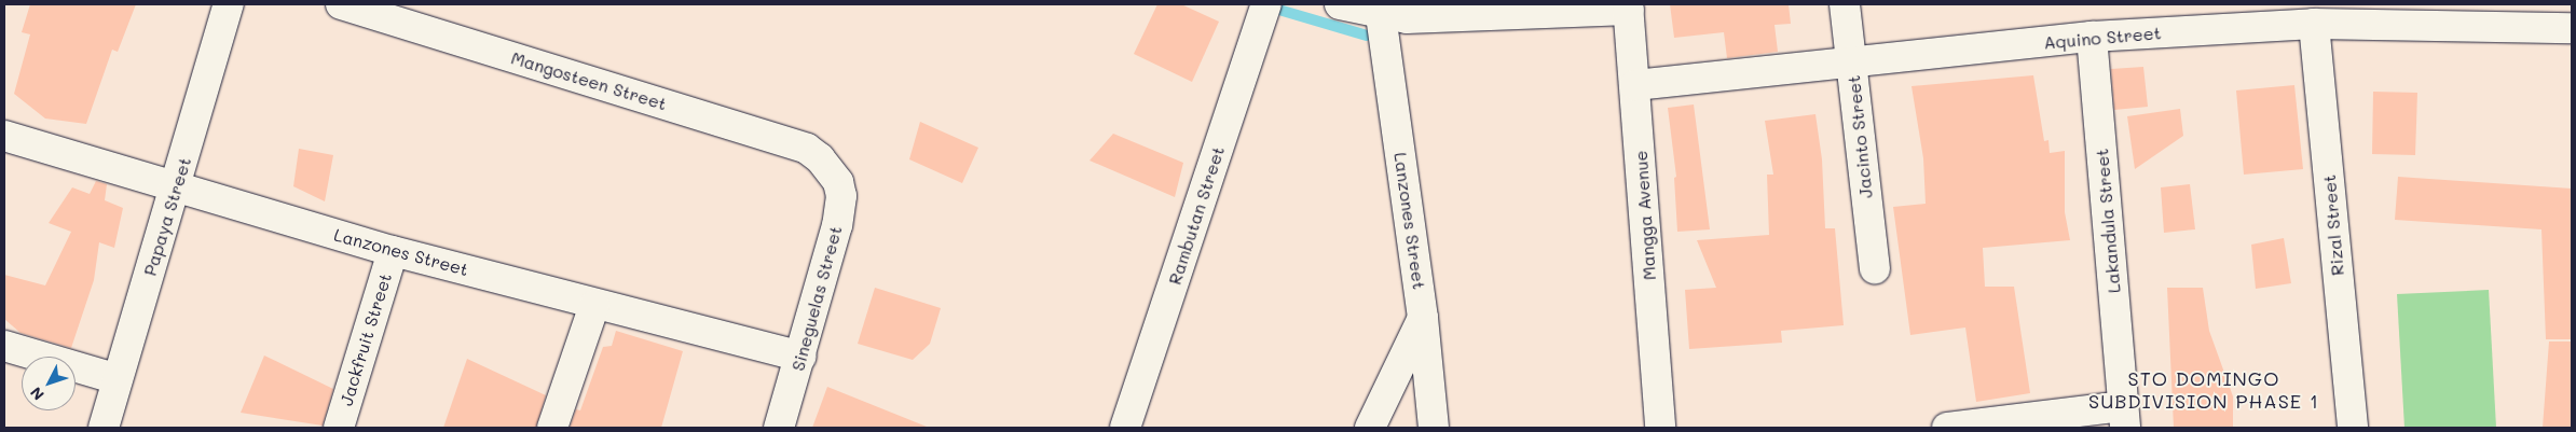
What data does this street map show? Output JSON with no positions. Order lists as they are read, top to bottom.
{
  "streets": {
    "street": [
      "Aquino Street",
      "Mangosteen Street",
      "Jacinto Street",
      "Rambutan Street",
      "Mangga Avenue",
      "Papaya Street",
      "Lanzones Street",
      "Lakandula Street",
      "Rizal Street",
      "Sineguelas Street",
      "Jackfruit Street"
    ]
  },
  "crossings": [
    ["Aquino Street", "Jacinto Street"],
    ["Aquino Street", "Mangga Avenue"],
    ["Aquino Street", "Lakandula Street"],
    ["Aquino Street", "Rizal Street"],
    ["Mangosteen Street", "Sineguelas Street"],
    ["Papaya Street", "Lanzones Street"],
    ["Lanzones Street", "Sineguelas Street"],
    ["Lanzones Street", "Jackfruit Street"]
  ],
  "districts": ["STO DOMINGO SUBDIVISION PHASE 1"],
  "north": "bottom left"
}
